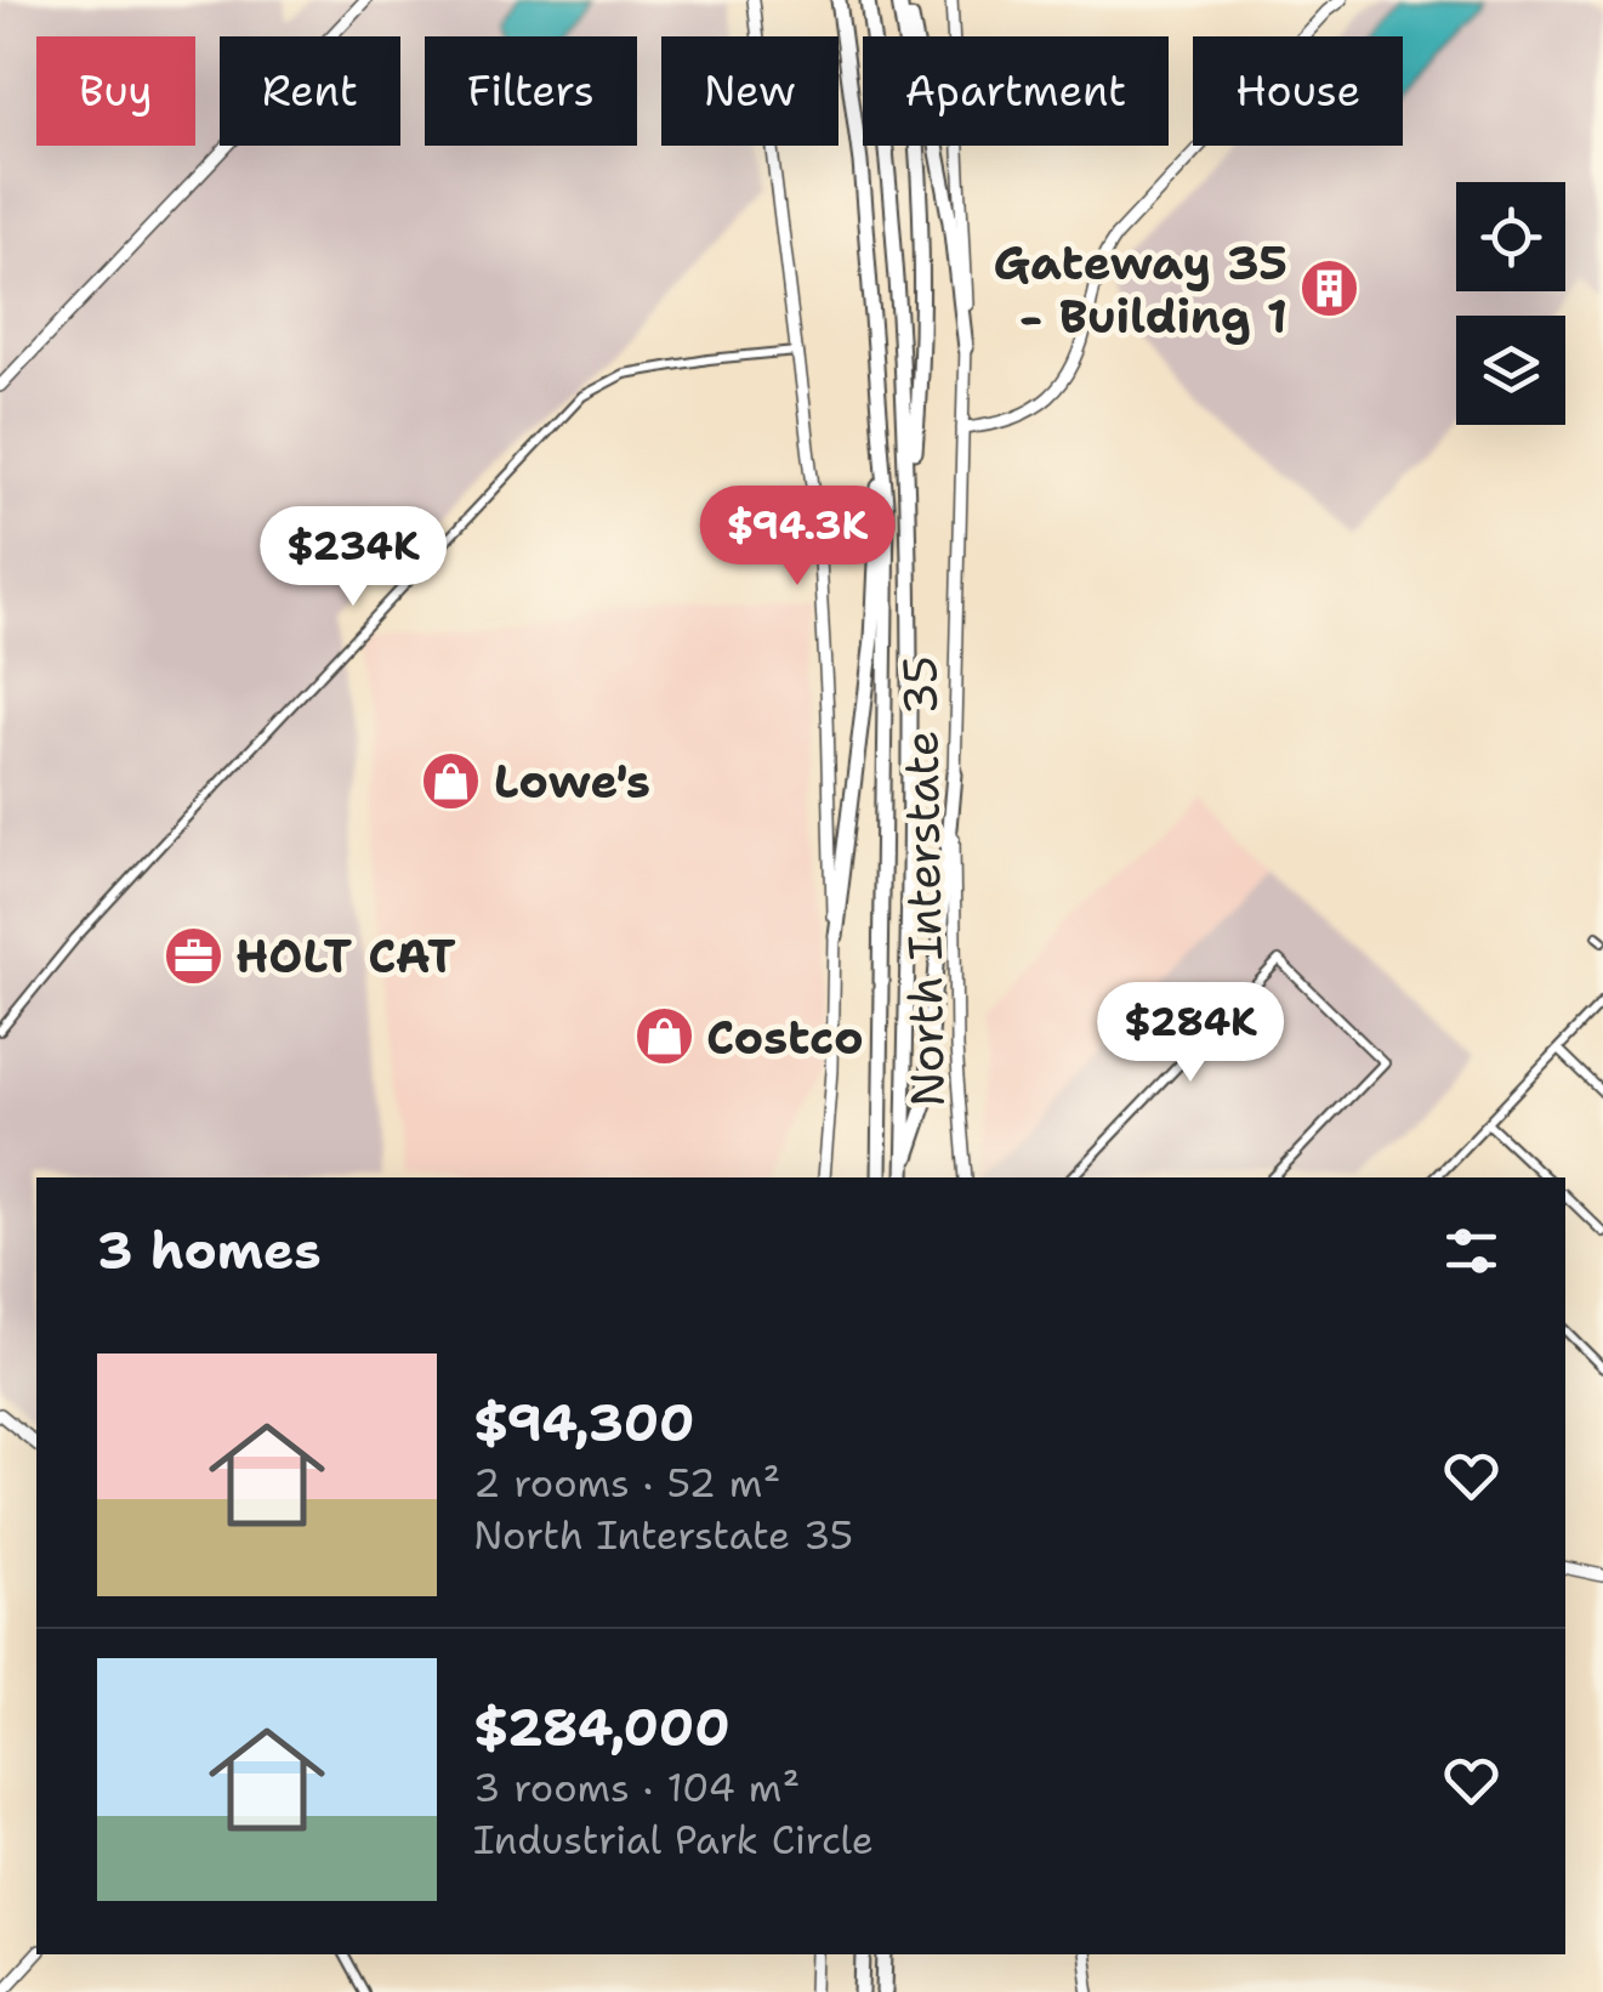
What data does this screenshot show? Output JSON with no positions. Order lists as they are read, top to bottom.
{
  "streets": {
    "main road": ["North Interstate 35"]
  },
  "places": {
    "building": ["Gateway 35 - Building 1"],
    "shop": ["Lowe's", "Costco"],
    "office": ["HOLT CAT"]
  },
  "page": {
    "chip": [
      "Buy",
      "Rent",
      "Filters",
      "New",
      "Apartment",
      "House"
    ],
    "price": ["$94.3K", "$234K", "$284K"],
    "heading": "3 homes",
    "list": [
      {
        "name": "$94,300",
        "note": "2 rooms · 52 m² · North Interstate 35"
      },
      {
        "name": "$284,000",
        "note": "3 rooms · 104 m² · Industrial Park Circle"
      }
    ]
  }
}
